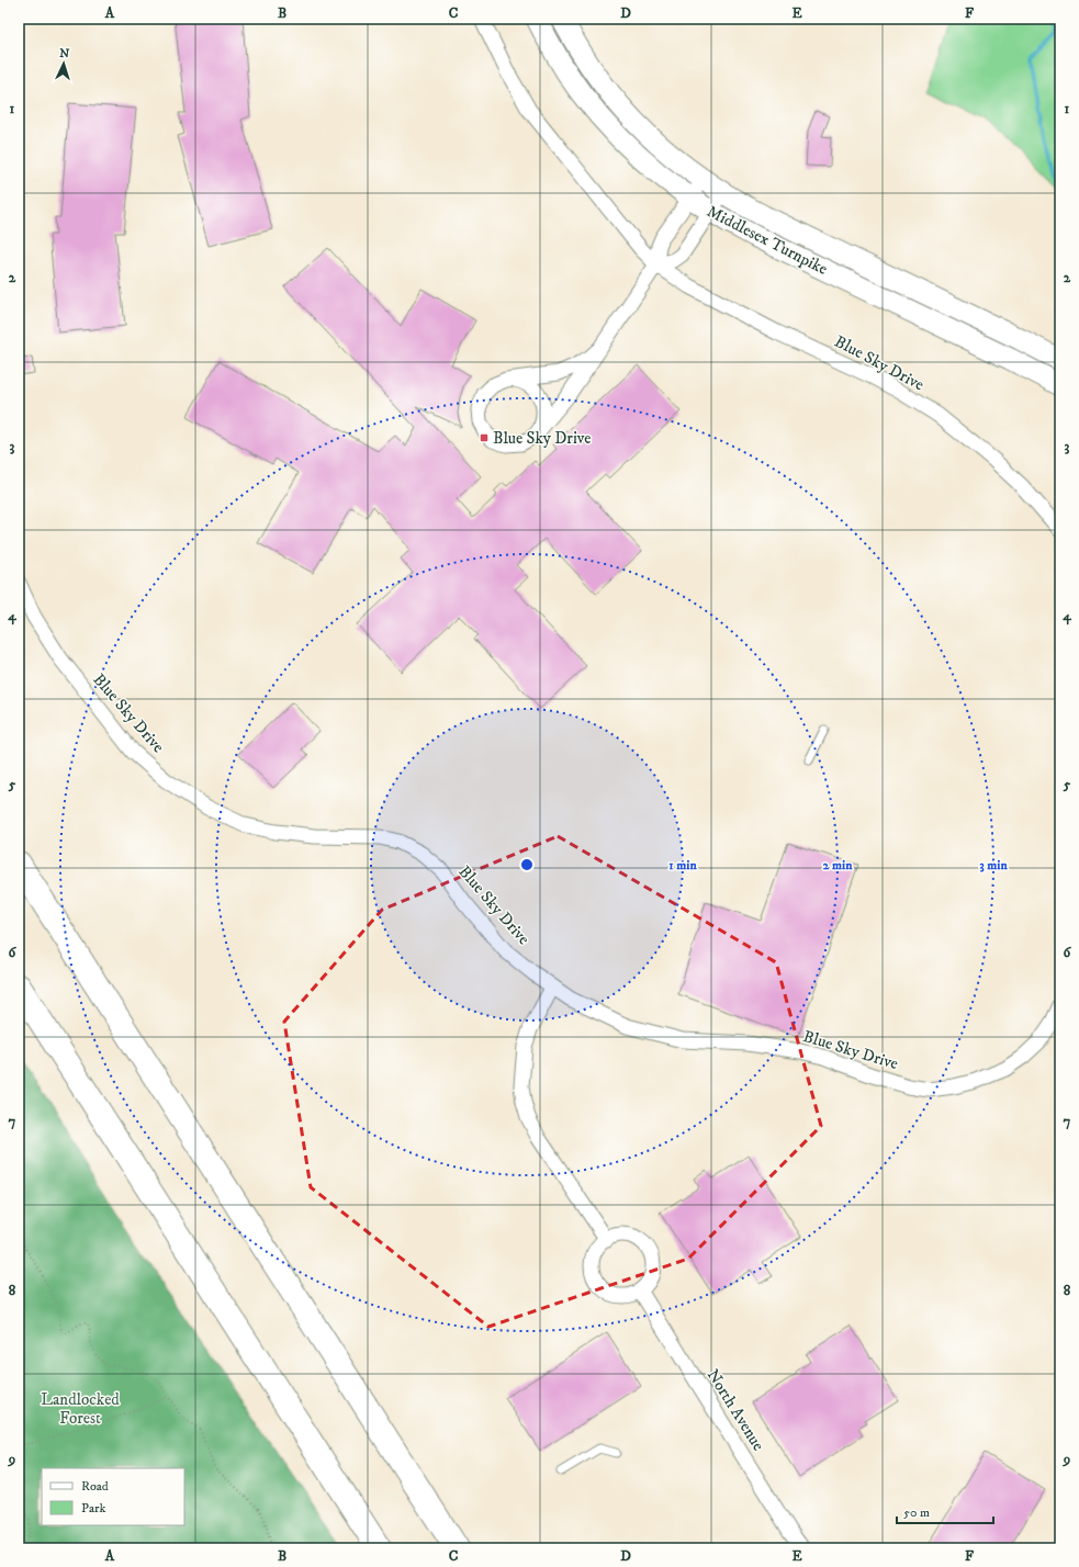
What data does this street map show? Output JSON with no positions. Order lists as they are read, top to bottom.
{
  "streets": {
    "main road": ["Middlesex Turnpike"],
    "street": ["Blue Sky Drive", "North Avenue"]
  },
  "parks": ["Landlocked Forest"],
  "places": {
    "transit": ["Blue Sky Drive"]
  },
  "legend": ["Road", "Park"],
  "scale_bar": "50 m",
  "north": "top",
  "grid": {
    "columns": [
      "A",
      "B",
      "C",
      "D",
      "E",
      "F"
    ],
    "rows": [
      "1",
      "2",
      "3",
      "4",
      "5",
      "6",
      "7",
      "8",
      "9"
    ]
  },
  "rings": ["1 min", "2 min", "3 min"]
}
